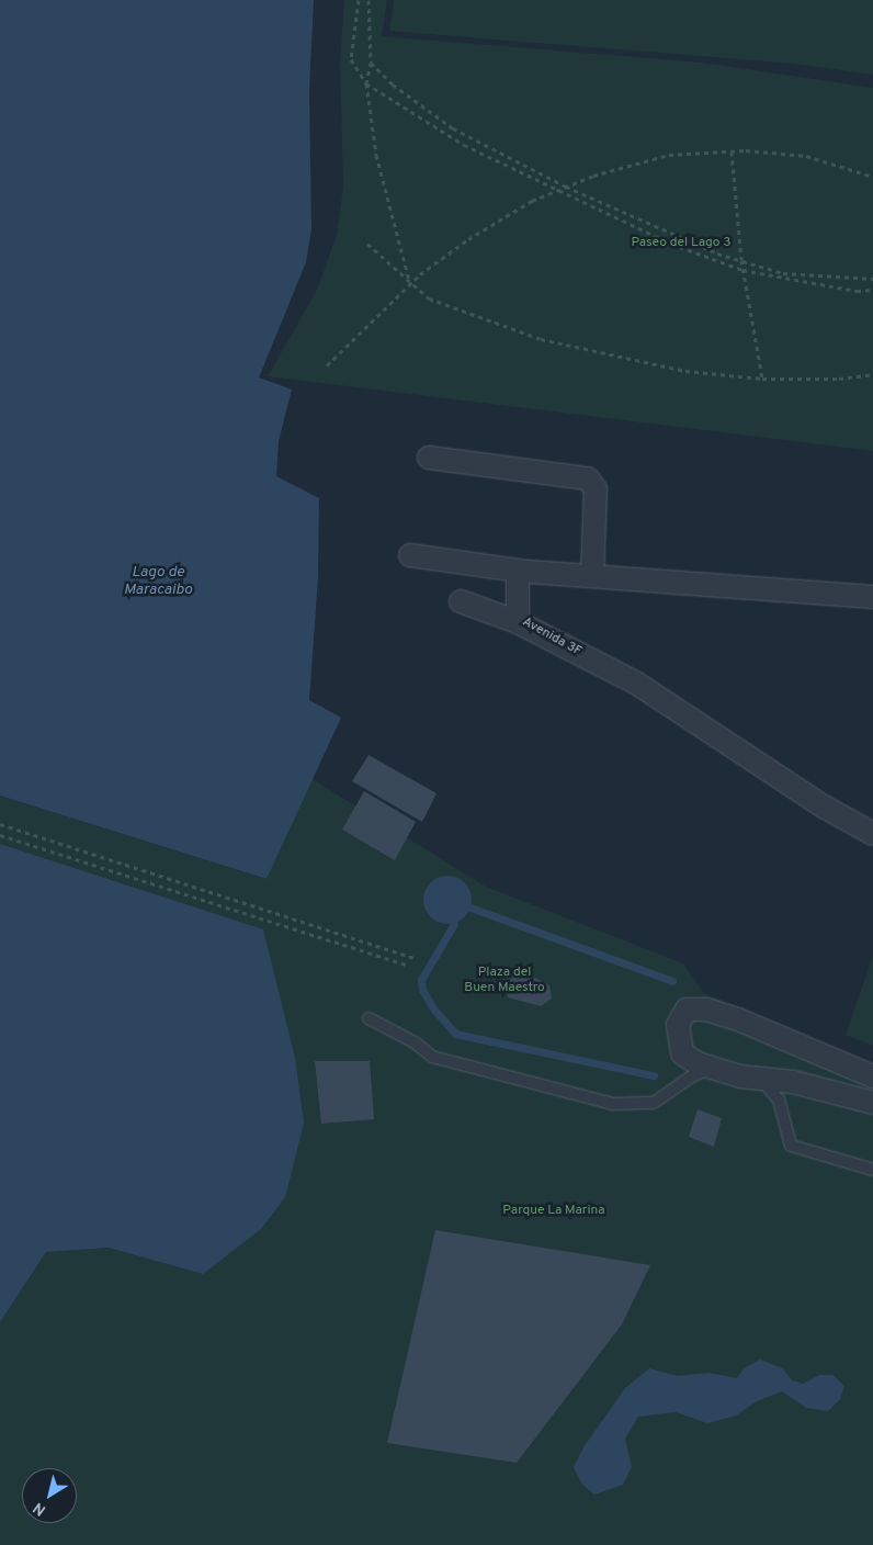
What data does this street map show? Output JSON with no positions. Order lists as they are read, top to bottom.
{
  "streets": {
    "street": ["Avenida 3F"]
  },
  "water": ["Lago de Maracaibo"],
  "parks": ["Paseo del Lago 3", "Plaza del Buen Maestro", "Parque La Marina"],
  "north": "bottom left"
}
